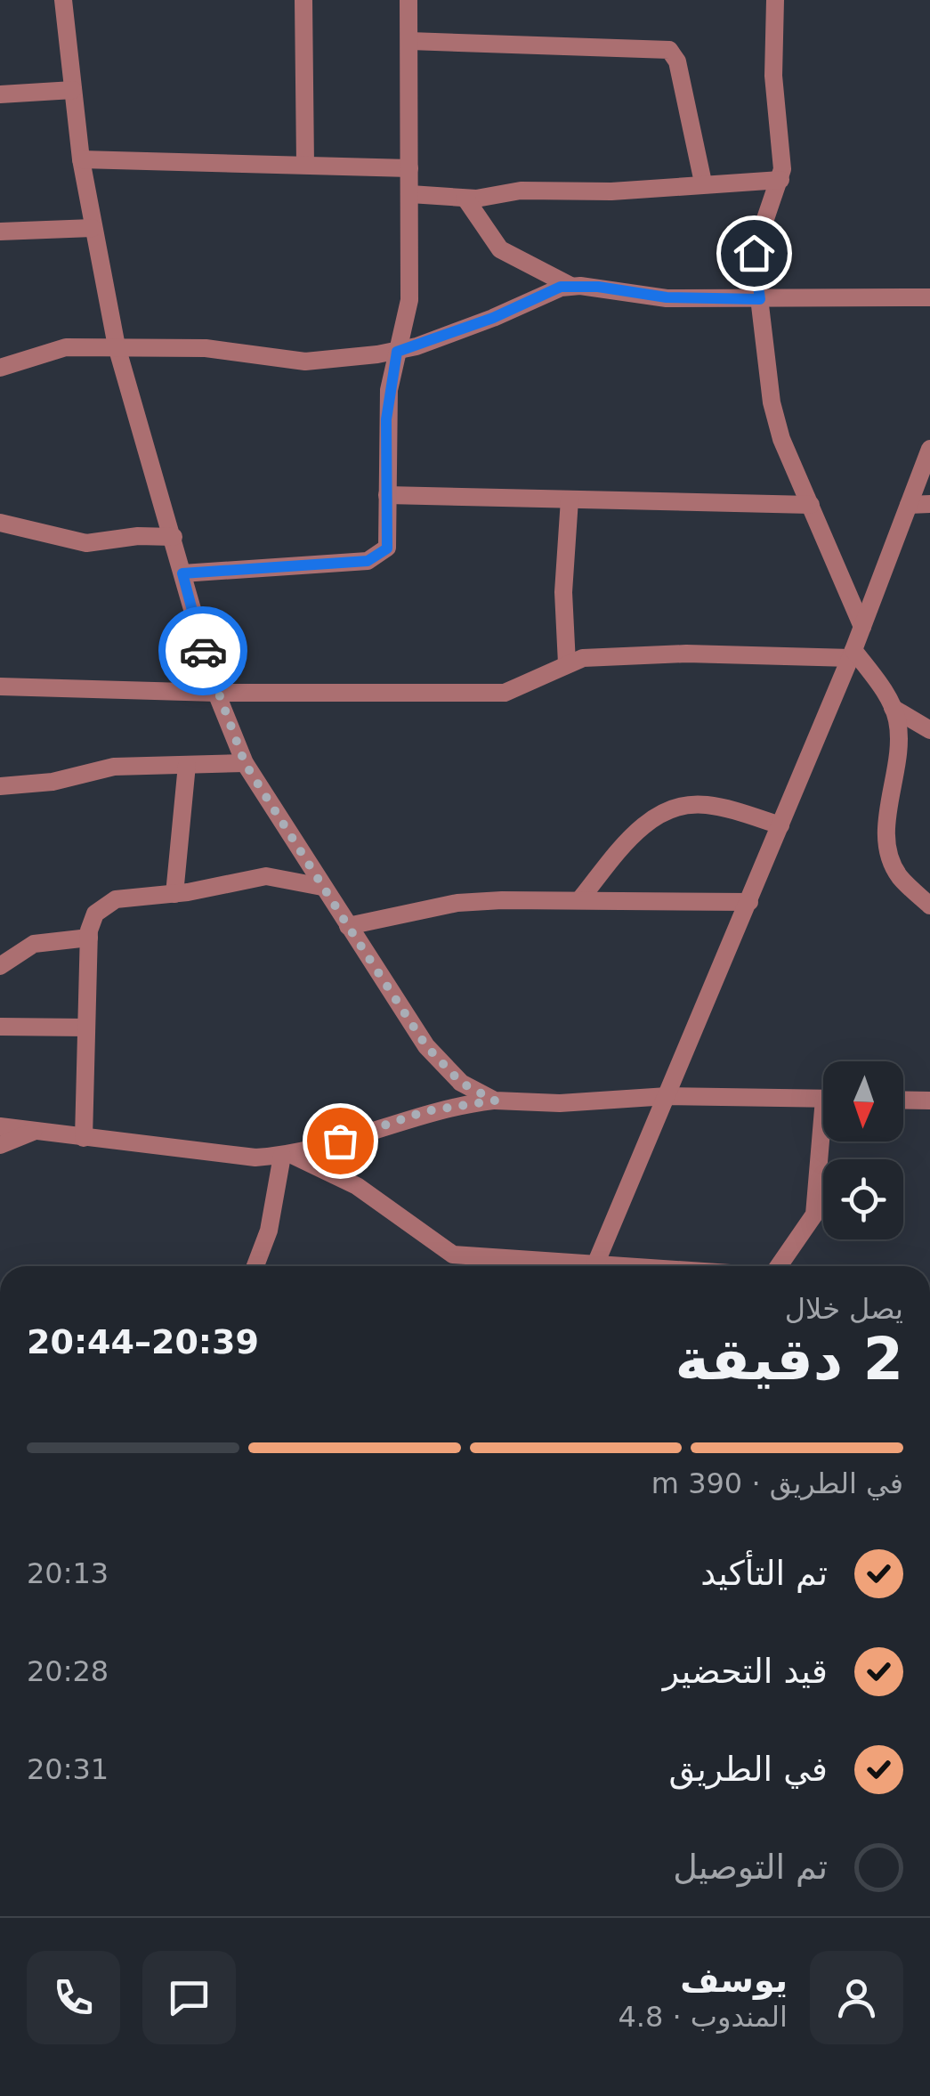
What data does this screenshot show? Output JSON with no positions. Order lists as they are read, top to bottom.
{
  "north": "bottom",
  "page": {
    "heading": ["2 دقيقة", "يصل خلال", "20:39–20:44"],
    "panel": ["يوسف", "المندوب · 4.8"],
    "bar": "في الطريق · 390 m",
    "list": [
      ["تم التأكيد", "20:13"],
      ["قيد التحضير", "20:28"],
      ["في الطريق", "20:31"],
      "تم التوصيل"
    ]
  }
}
